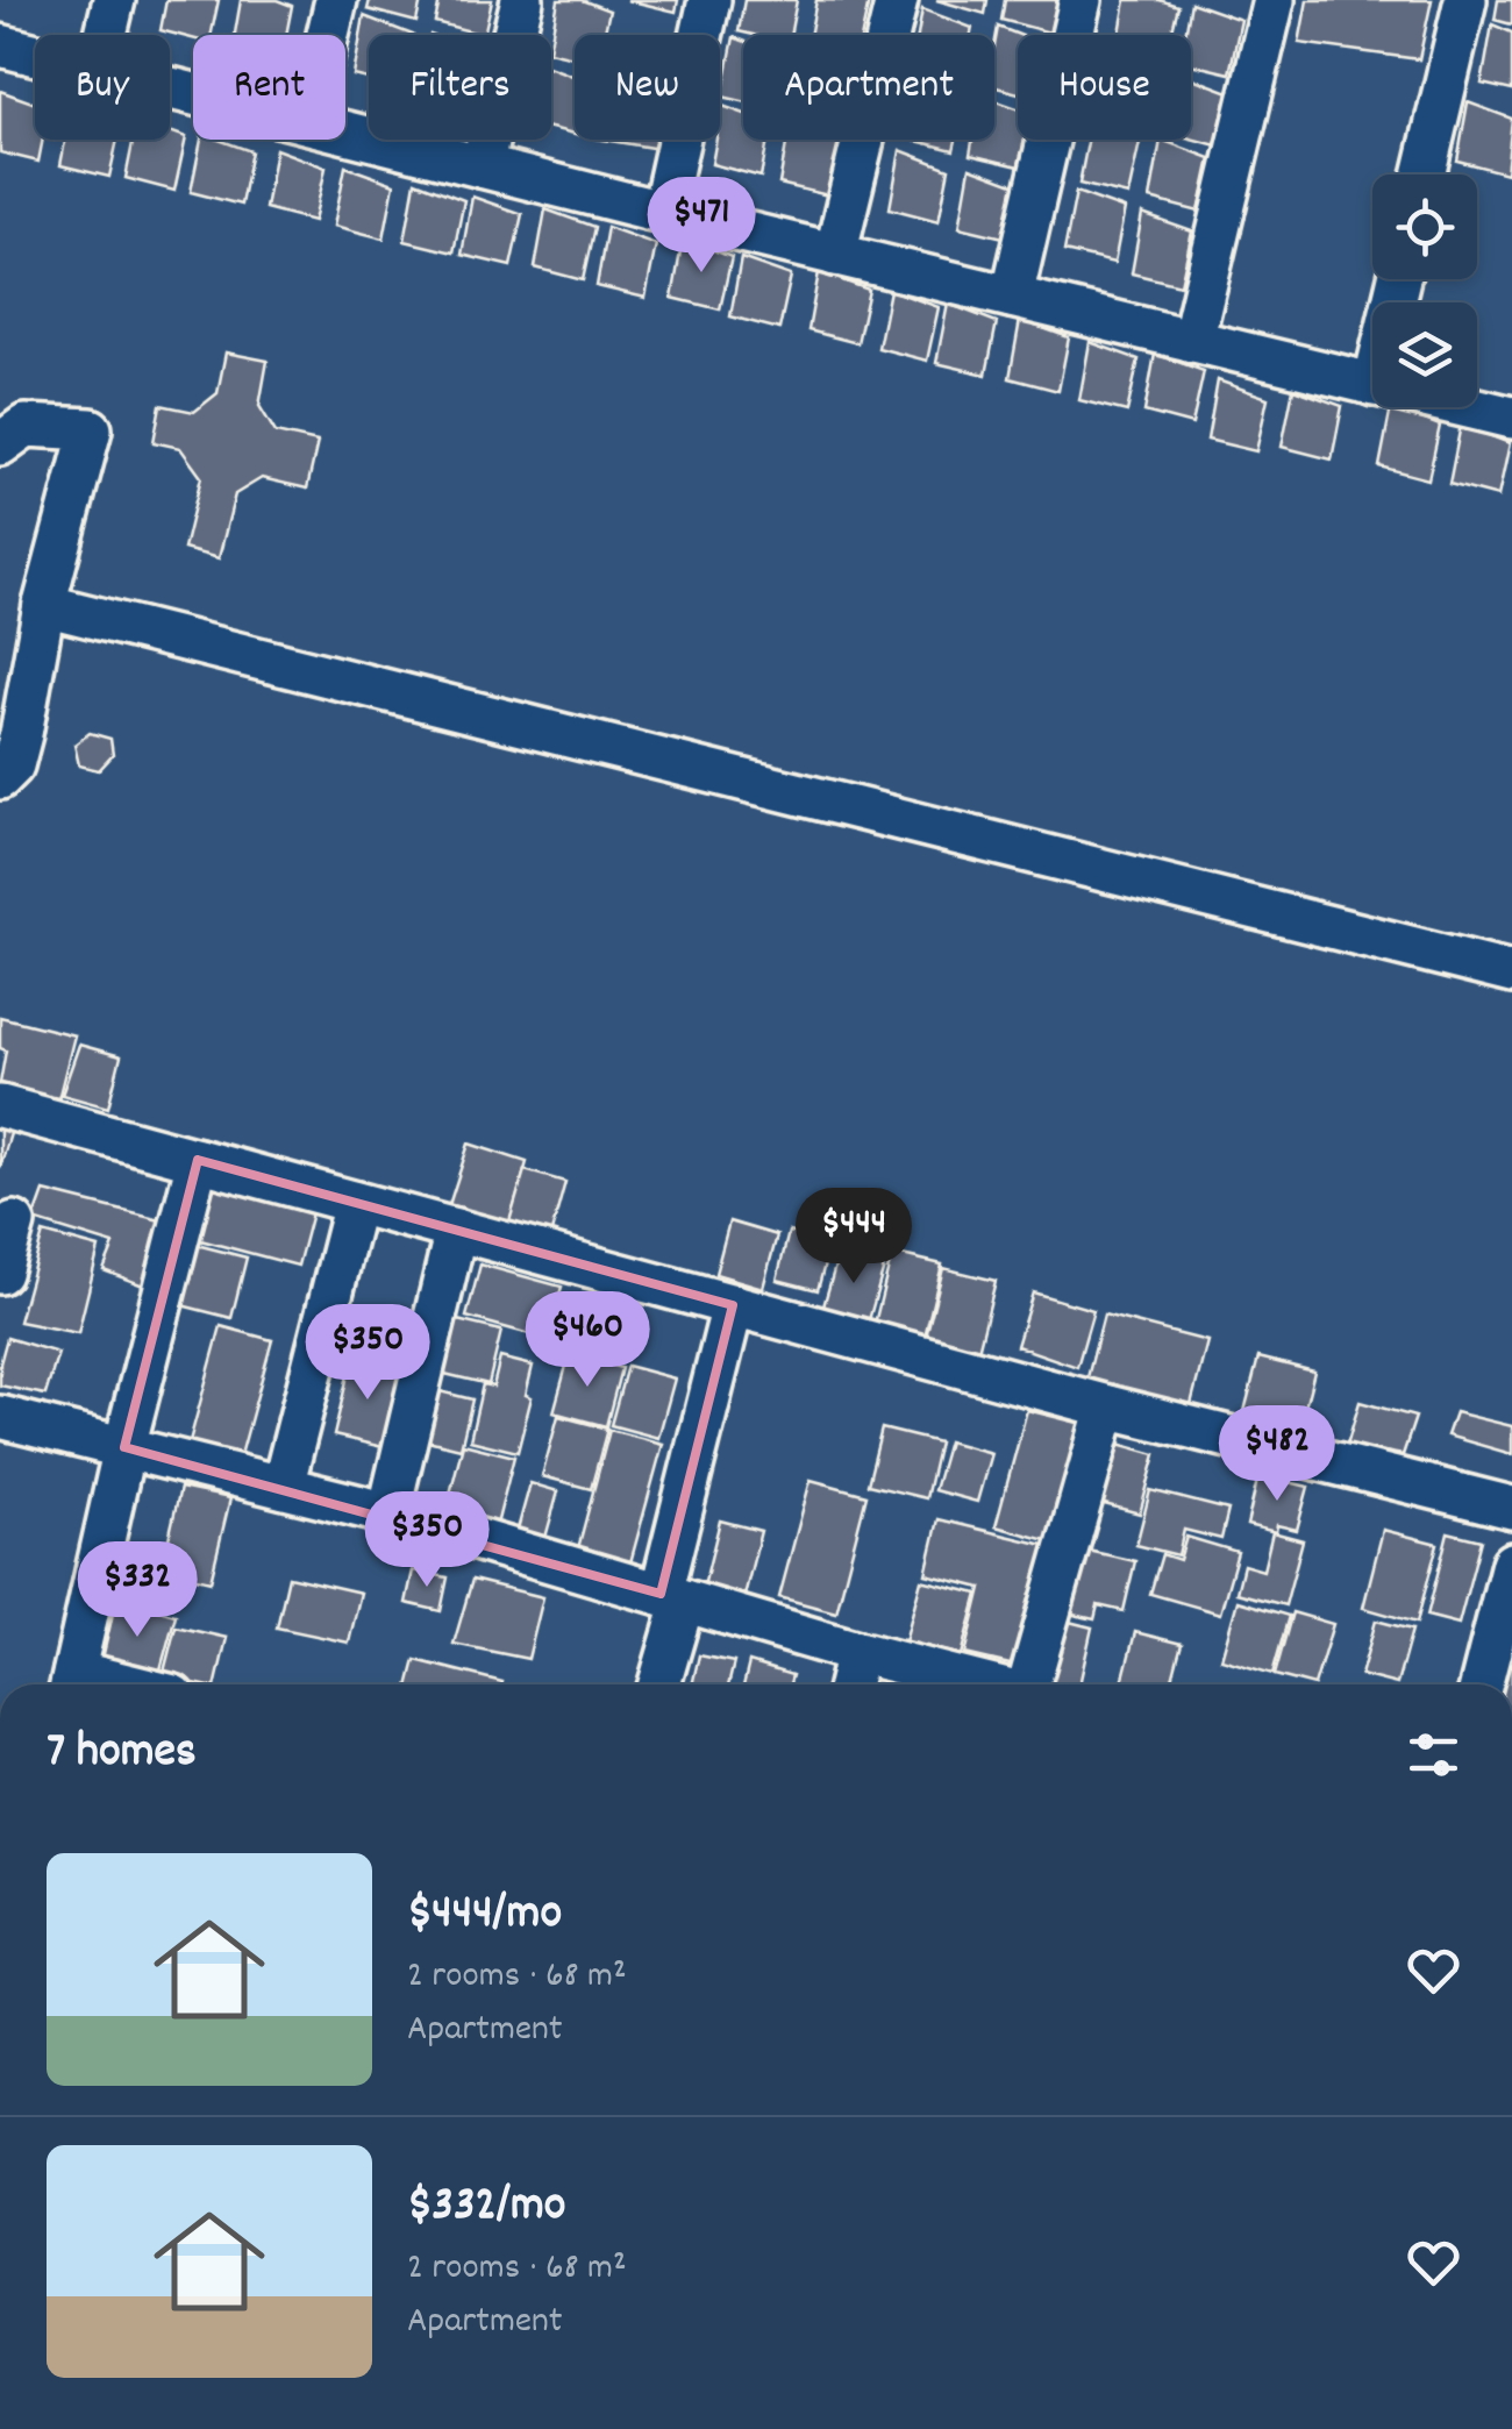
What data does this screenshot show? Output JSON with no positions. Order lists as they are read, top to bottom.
{
  "page": {
    "chip": [
      "Buy",
      "Rent",
      "Filters",
      "New",
      "Apartment",
      "House"
    ],
    "price": [
      "$471",
      "$444",
      "$460",
      "$350",
      "$482",
      "$350",
      "$332"
    ],
    "heading": "7 homes",
    "list": [
      {
        "name": "$444/mo",
        "note": "2 rooms · 68 m² · Apartment"
      },
      {
        "name": "$332/mo",
        "note": "2 rooms · 68 m² · Apartment"
      }
    ]
  }
}
